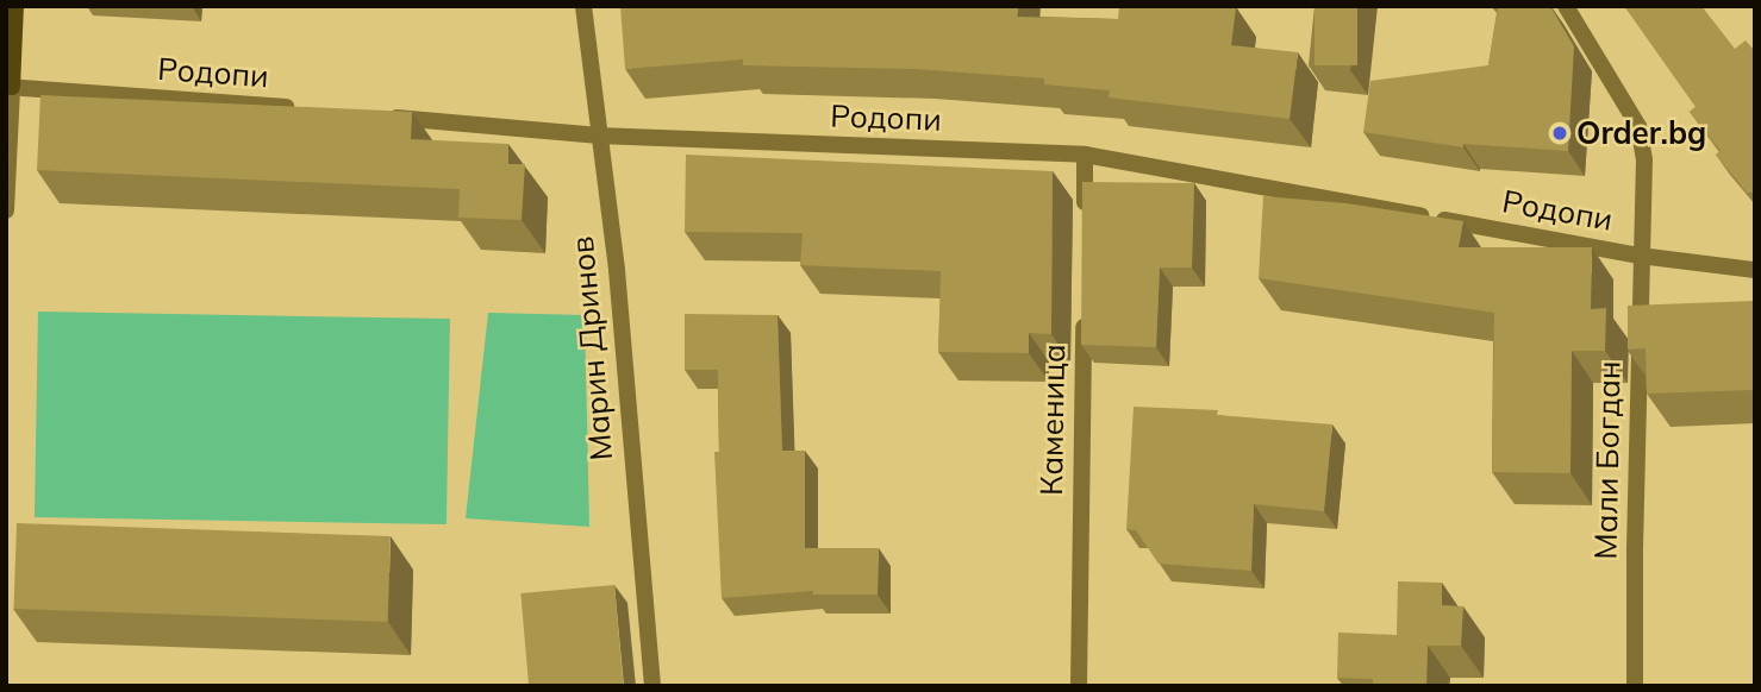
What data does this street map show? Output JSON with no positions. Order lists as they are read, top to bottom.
{
  "streets": {
    "street": [
      "Родопи",
      "Марин Дринов",
      "Каменица",
      "Мали Богдан"
    ]
  },
  "crossings": [
    ["Родопи", "Марин Дринов"],
    ["Родопи", "Мали Богдан"]
  ],
  "places": ["Order.bg"]
}
